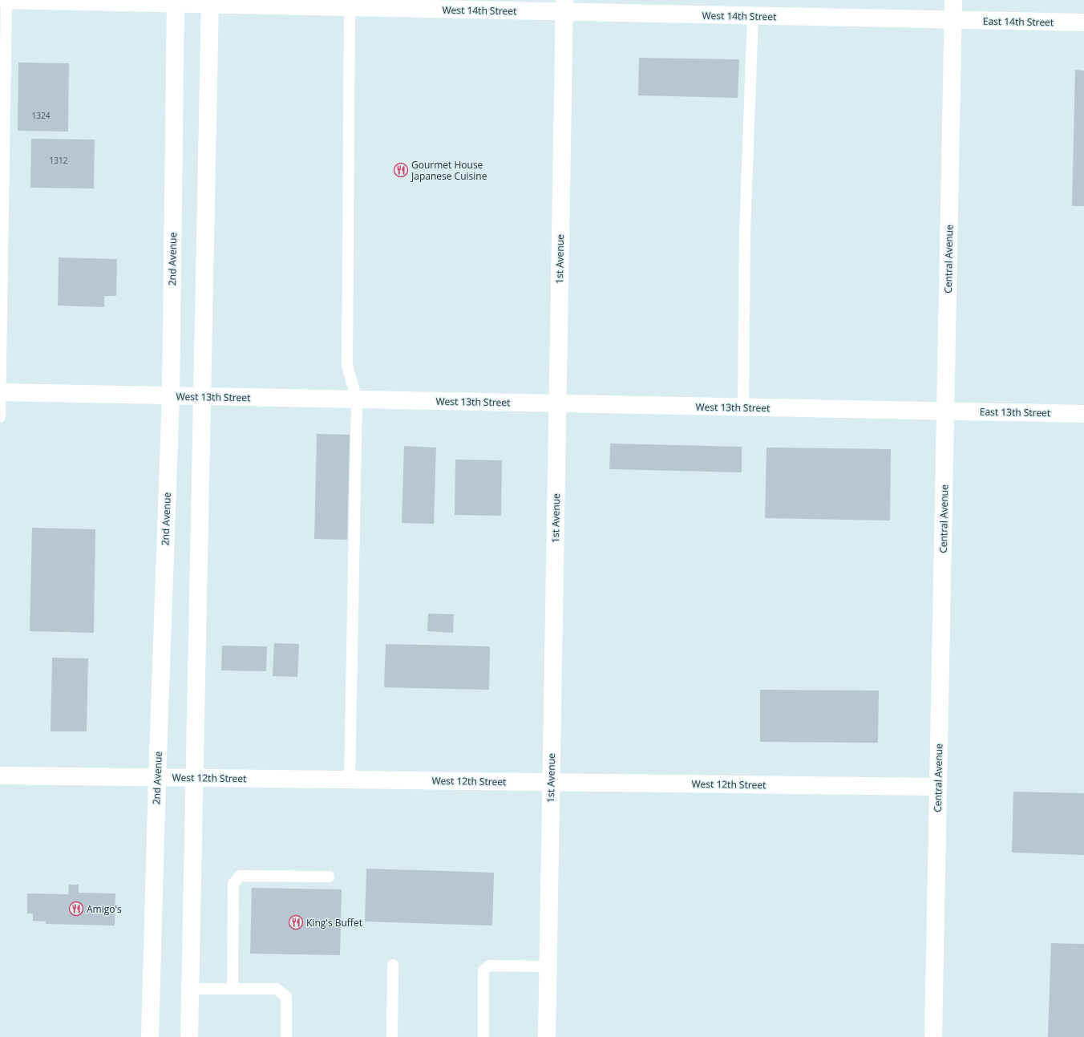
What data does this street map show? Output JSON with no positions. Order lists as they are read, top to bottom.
{
  "streets": {
    "street": [
      "West 14th Street",
      "East 14th Street",
      "2nd Avenue",
      "1st Avenue",
      "Central Avenue",
      "West 13th Street",
      "East 13th Street",
      "West 12th Street"
    ]
  },
  "crossings": [
    ["West 14th Street", "East 14th Street"],
    ["West 14th Street", "2nd Avenue"],
    ["West 14th Street", "1st Avenue"],
    ["West 14th Street", "Central Avenue"],
    ["East 14th Street", "Central Avenue"],
    ["2nd Avenue", "West 13th Street"],
    ["2nd Avenue", "West 12th Street"],
    ["1st Avenue", "West 13th Street"],
    ["1st Avenue", "West 12th Street"],
    ["Central Avenue", "West 13th Street"],
    ["Central Avenue", "East 13th Street"],
    ["Central Avenue", "West 12th Street"],
    ["West 13th Street", "East 13th Street"]
  ],
  "places": {
    "restaurant": ["Gourmet House Japanese Cuisine", "Amigo's", "King's Buffet"]
  },
  "house_numbers": ["1324", "1312"]
}
